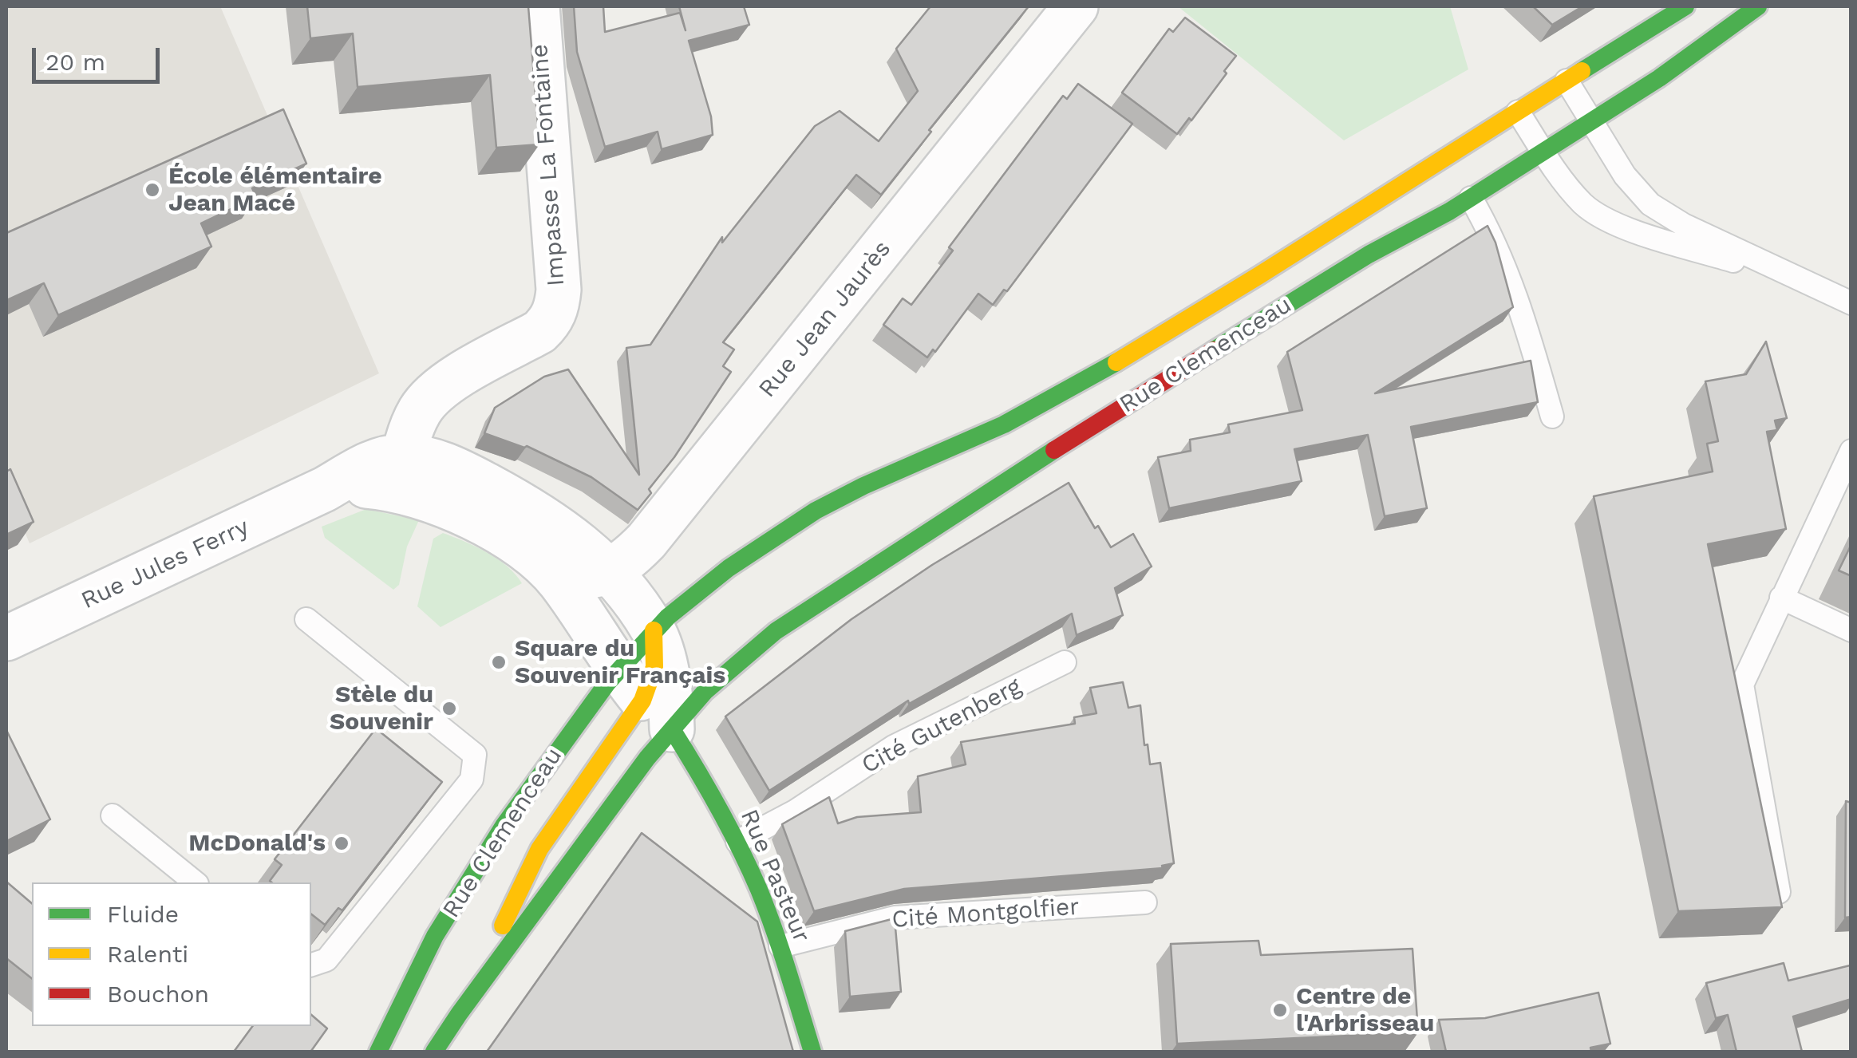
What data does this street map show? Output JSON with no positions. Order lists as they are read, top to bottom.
{
  "streets": {
    "main road": ["Rue Clemenceau", "Rue Pasteur"],
    "street": ["Impasse La Fontaine", "Rue Jean Jaurès", "Rue Jules Ferry"],
    "lane": ["Cité Gutenberg", "Cité Montgolfier"]
  },
  "crossings": [
    ["Impasse La Fontaine", "Rue Jules Ferry"],
    ["Rue Jean Jaurès", "Rue Jules Ferry"],
    ["Rue Clemenceau", "Rue Jules Ferry"],
    ["Rue Clemenceau", "Rue Pasteur"],
    ["Cité Gutenberg", "Rue Pasteur"],
    ["Rue Pasteur", "Cité Montgolfier"]
  ],
  "places": [
    "École élémentaire Jean Macé",
    "Square du Souvenir Français",
    "Stèle du Souvenir",
    "McDonald's",
    "Centre de l'Arbrisseau"
  ],
  "legend": ["Fluide", "Ralenti", "Bouchon"],
  "scale_bar": "20 m"
}
